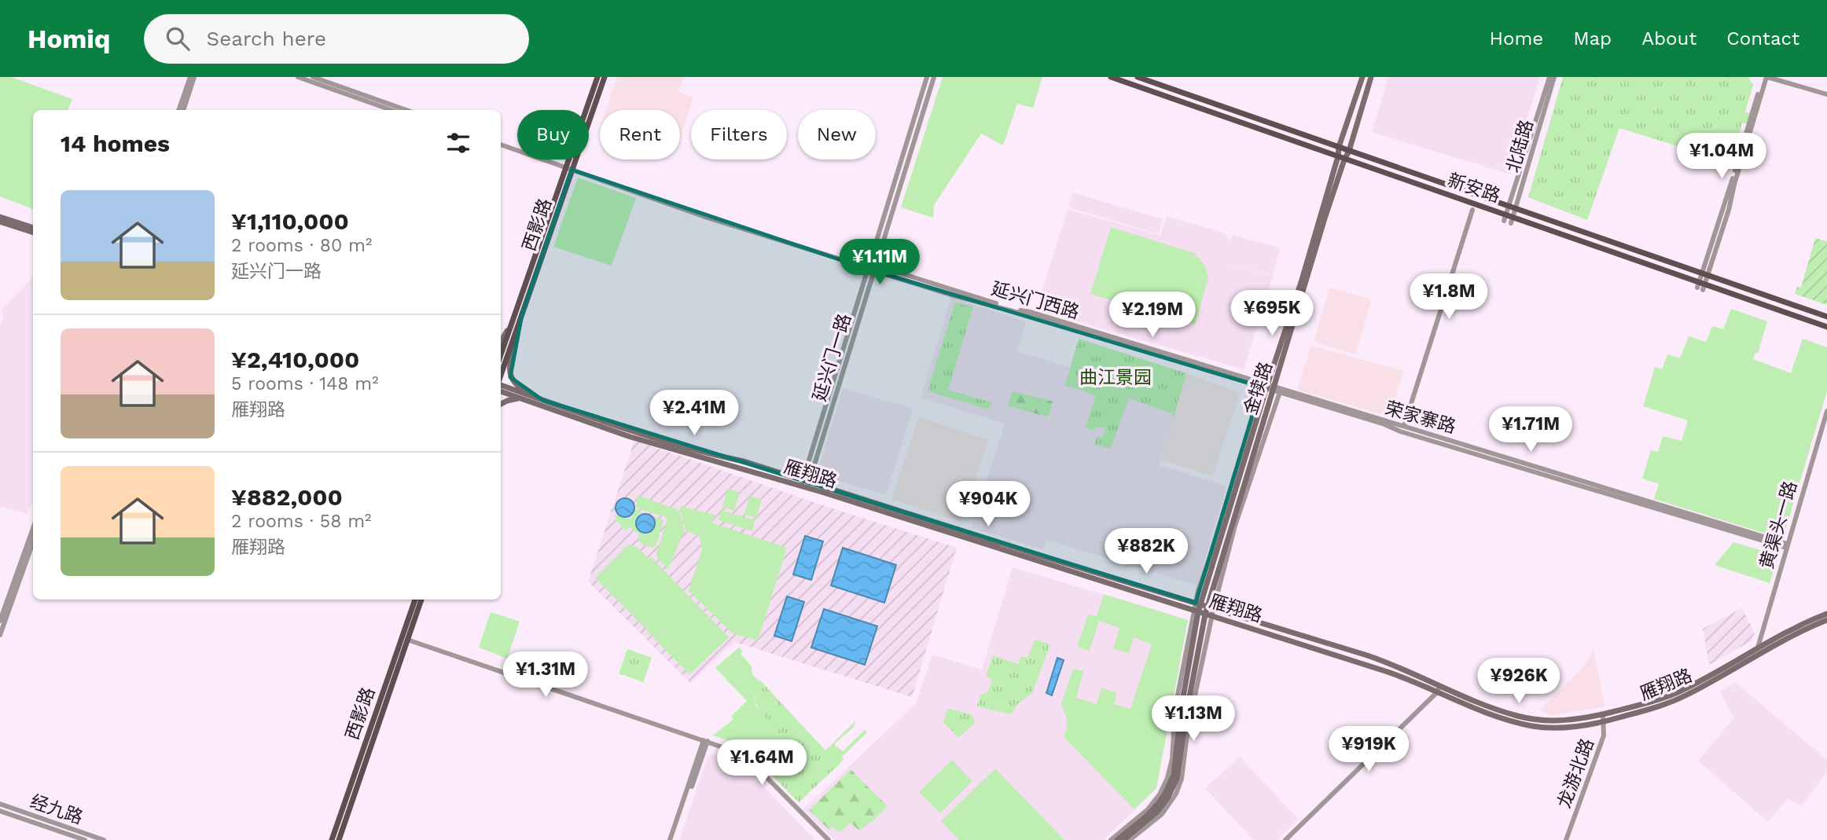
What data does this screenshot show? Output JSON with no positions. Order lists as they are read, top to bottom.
{
  "streets": {
    "main road": [
      "新安路",
      "西影路",
      "金犊路",
      "雁翔路"
    ],
    "street": [
      "北陆路",
      "延兴门西路",
      "延兴门一路",
      "荣家寨路",
      "黄渠头一路",
      "龙游北路",
      "经九路"
    ]
  },
  "crossings": [
    ["北陆路", "新安路"],
    ["新安路", "金犊路"],
    ["西影路", "延兴门西路"],
    ["延兴门西路", "延兴门一路"],
    ["延兴门西路", "金犊路"],
    ["延兴门西路", "荣家寨路"],
    ["延兴门一路", "雁翔路"],
    ["金犊路", "荣家寨路"],
    ["金犊路", "雁翔路"],
    ["荣家寨路", "黄渠头一路"],
    ["雁翔路", "黄渠头一路"],
    ["雁翔路", "龙游北路"]
  ],
  "parks": ["曲江景园"],
  "page": {
    "header": "Homiq",
    "search": "Search here",
    "nav": [
      "Home",
      "Map",
      "About",
      "Contact"
    ],
    "chip": [
      "Buy",
      "Rent",
      "Filters",
      "New"
    ],
    "heading": "14 homes",
    "price": [
      "¥1.04M",
      "¥1.11M",
      "¥1.8M",
      "¥695K",
      "¥2.19M",
      "¥2.41M",
      "¥1.71M",
      "¥904K",
      "¥882K",
      "¥1.31M",
      "¥926K",
      "¥1.13M",
      "¥919K",
      "¥1.64M"
    ],
    "list": [
      {
        "name": "¥1,110,000",
        "note": "2 rooms · 80 m² · 延兴门一路"
      },
      {
        "name": "¥2,410,000",
        "note": "5 rooms · 148 m² · 雁翔路"
      },
      {
        "name": "¥882,000",
        "note": "2 rooms · 58 m² · 雁翔路"
      }
    ]
  }
}
